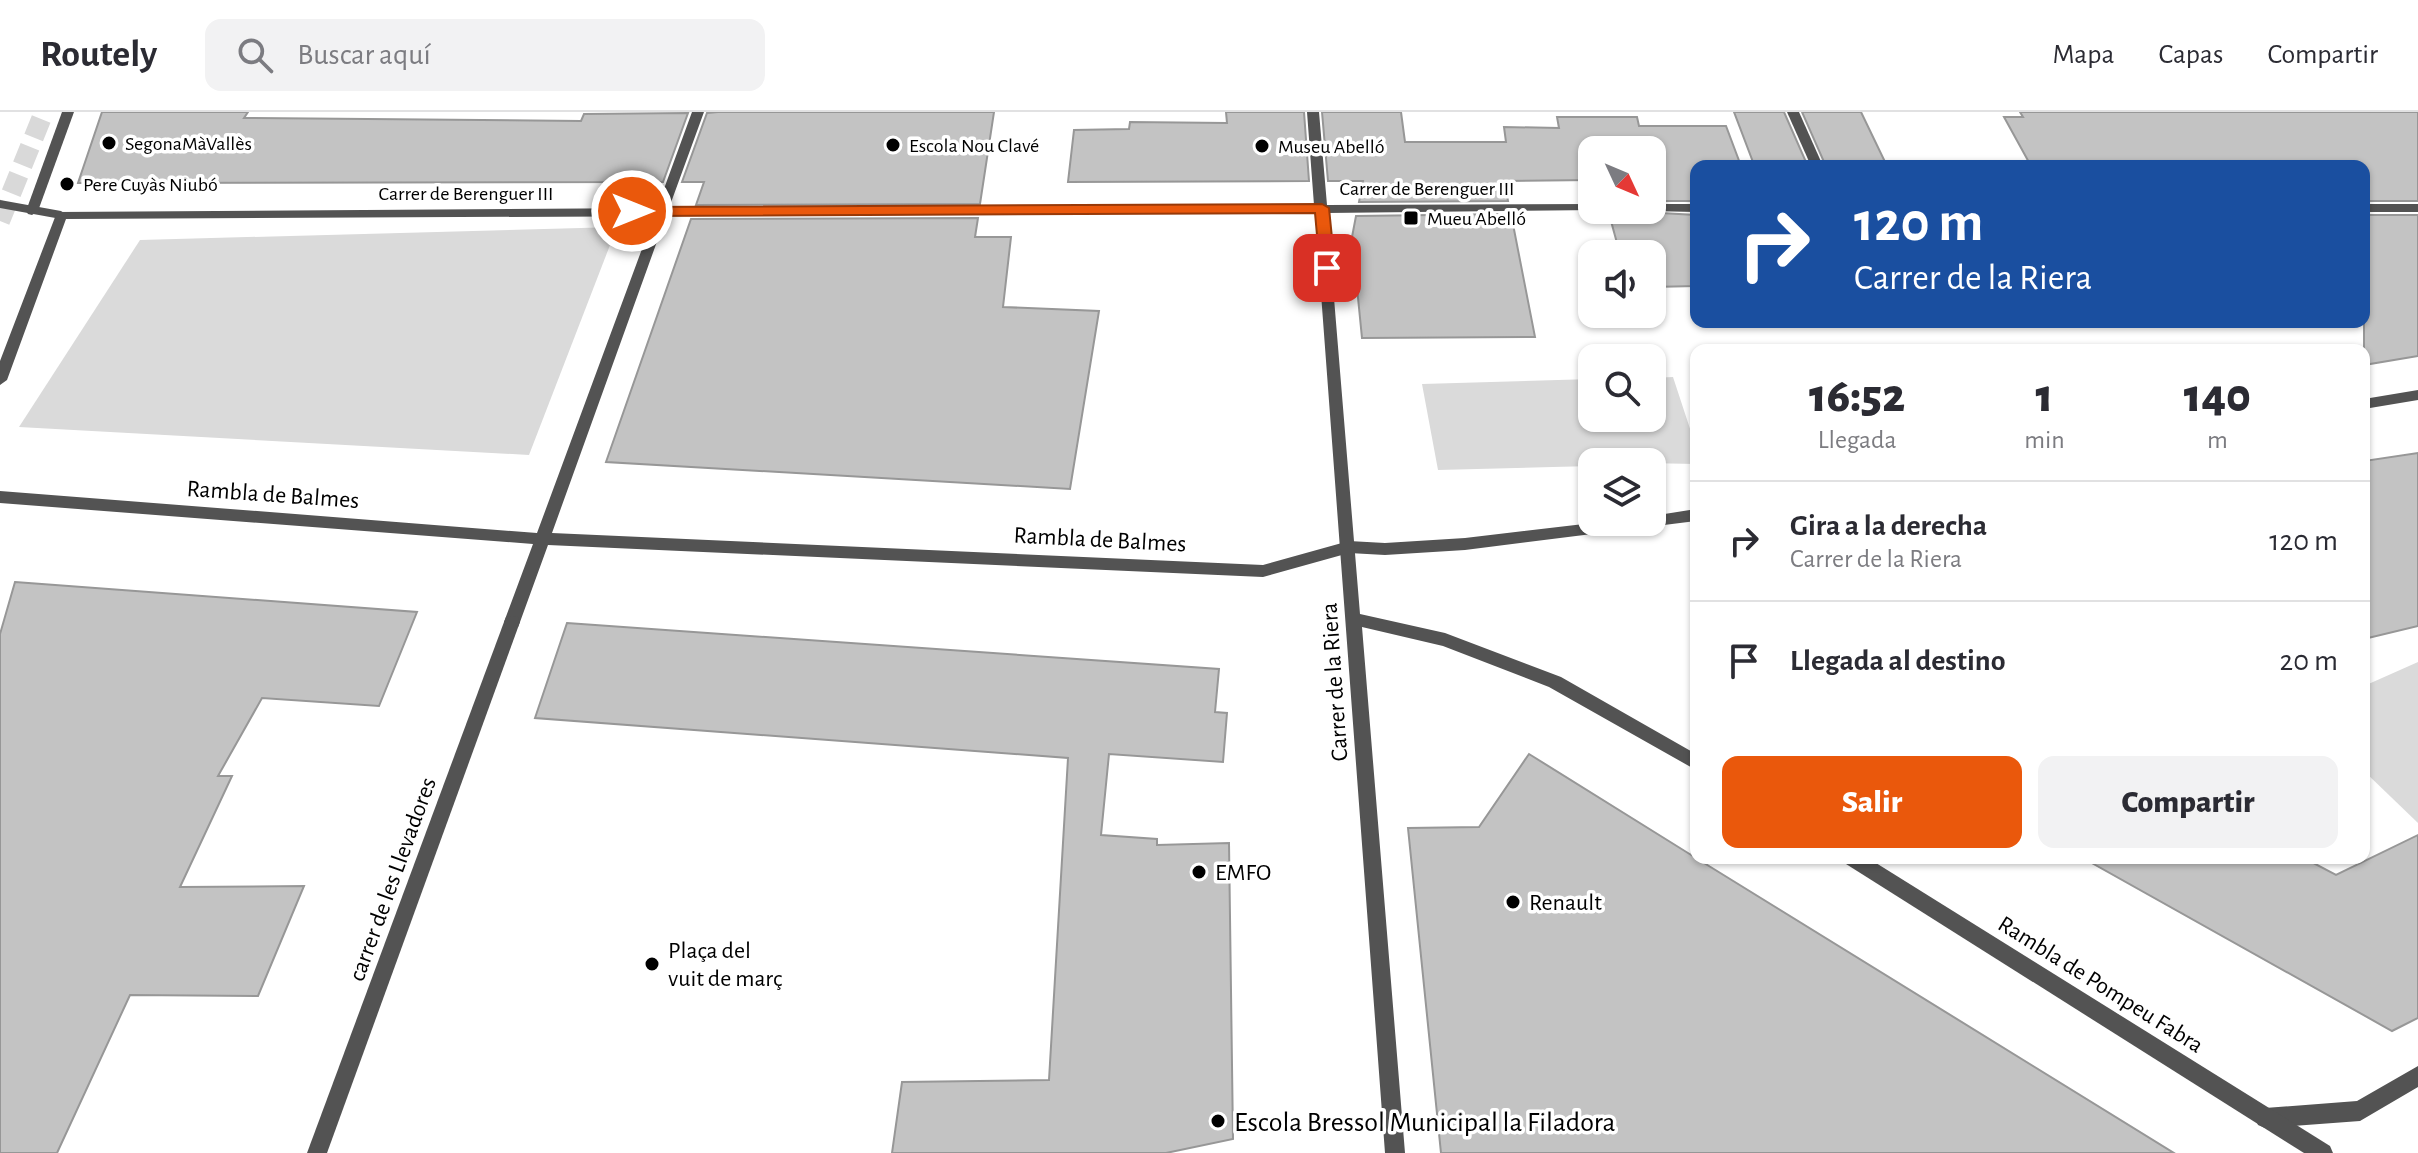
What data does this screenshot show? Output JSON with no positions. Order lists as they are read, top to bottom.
{
  "streets": {
    "street": [
      "Carrer de Berenguer III",
      "Rambla de Balmes",
      "Carrer de la Riera",
      "carrer de les Llevadores",
      "Rambla de Pompeu Fabra"
    ]
  },
  "crossings": [
    ["Carrer de Berenguer III", "Carrer de la Riera"],
    ["Rambla de Balmes", "Carrer de la Riera"],
    ["Rambla de Balmes", "carrer de les Llevadores"]
  ],
  "places": {
    "other": [
      "SegonaMàVallès",
      "Escola Nou Clavé",
      "Museu Abelló",
      "Pere Cuyàs Niubó",
      "EMFO",
      "Renault",
      "Plaça del vuit de març",
      "Escola Bressol Municipal la Filadora"
    ],
    "transit": ["Mueu Abelló"]
  },
  "north": "bottom right",
  "page": {
    "header": "Routely",
    "search": "Buscar aquí",
    "nav": ["Mapa", "Capas", "Compartir"],
    "turn": ["120 m", "Carrer de la Riera"],
    "eta": [
      "16:52",
      "Llegada",
      "1",
      "min",
      "140",
      "m"
    ],
    "list": [
      {
        "name": "Gira a la derecha",
        "note": "Carrer de la Riera",
        "value": "120 m"
      },
      {
        "name": "Llegada al destino",
        "value": "20 m"
      }
    ],
    "buttons": ["Salir", "Compartir"]
  }
}
